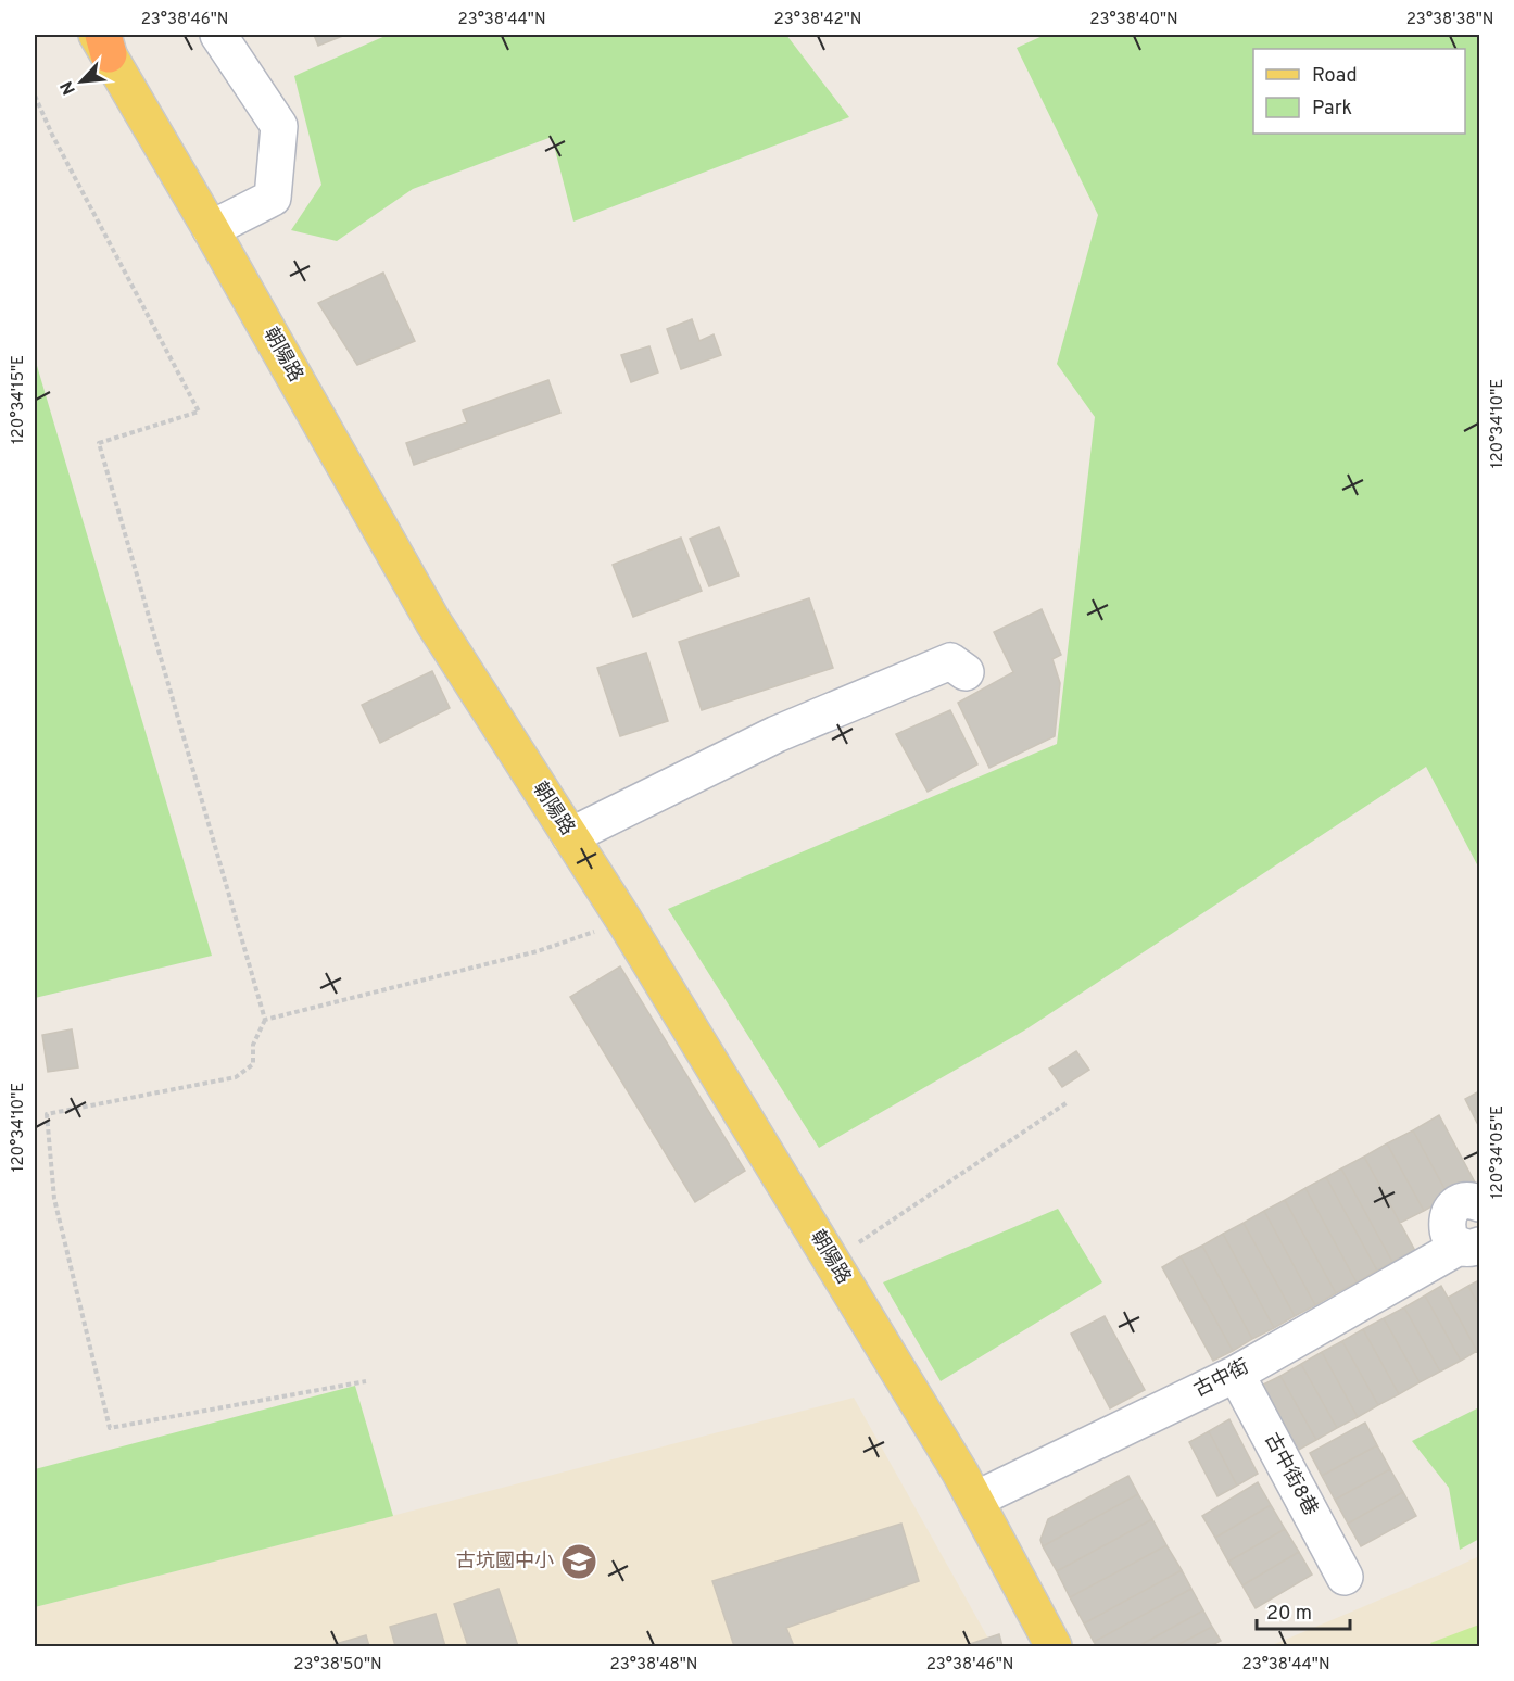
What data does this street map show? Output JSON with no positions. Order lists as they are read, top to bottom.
{
  "streets": {
    "main road": ["朝陽路"],
    "street": ["古中街", "古中街8巷"]
  },
  "crossings": [
    ["朝陽路", "古中街"],
    ["古中街", "古中街8巷"]
  ],
  "places": {
    "school or university": ["古坑國中小"]
  },
  "legend": ["Road", "Park"],
  "scale_bar": "20 m",
  "north": "bottom left",
  "coordinates": [
    "23°38'46\"N",
    "23°38'44\"N",
    "23°38'42\"N",
    "23°38'40\"N",
    "23°38'38\"N",
    "120°34'15\"E",
    "120°34'10\"E",
    "120°34'05\"E",
    "23°38'50\"N",
    "23°38'48\"N"
  ]
}
